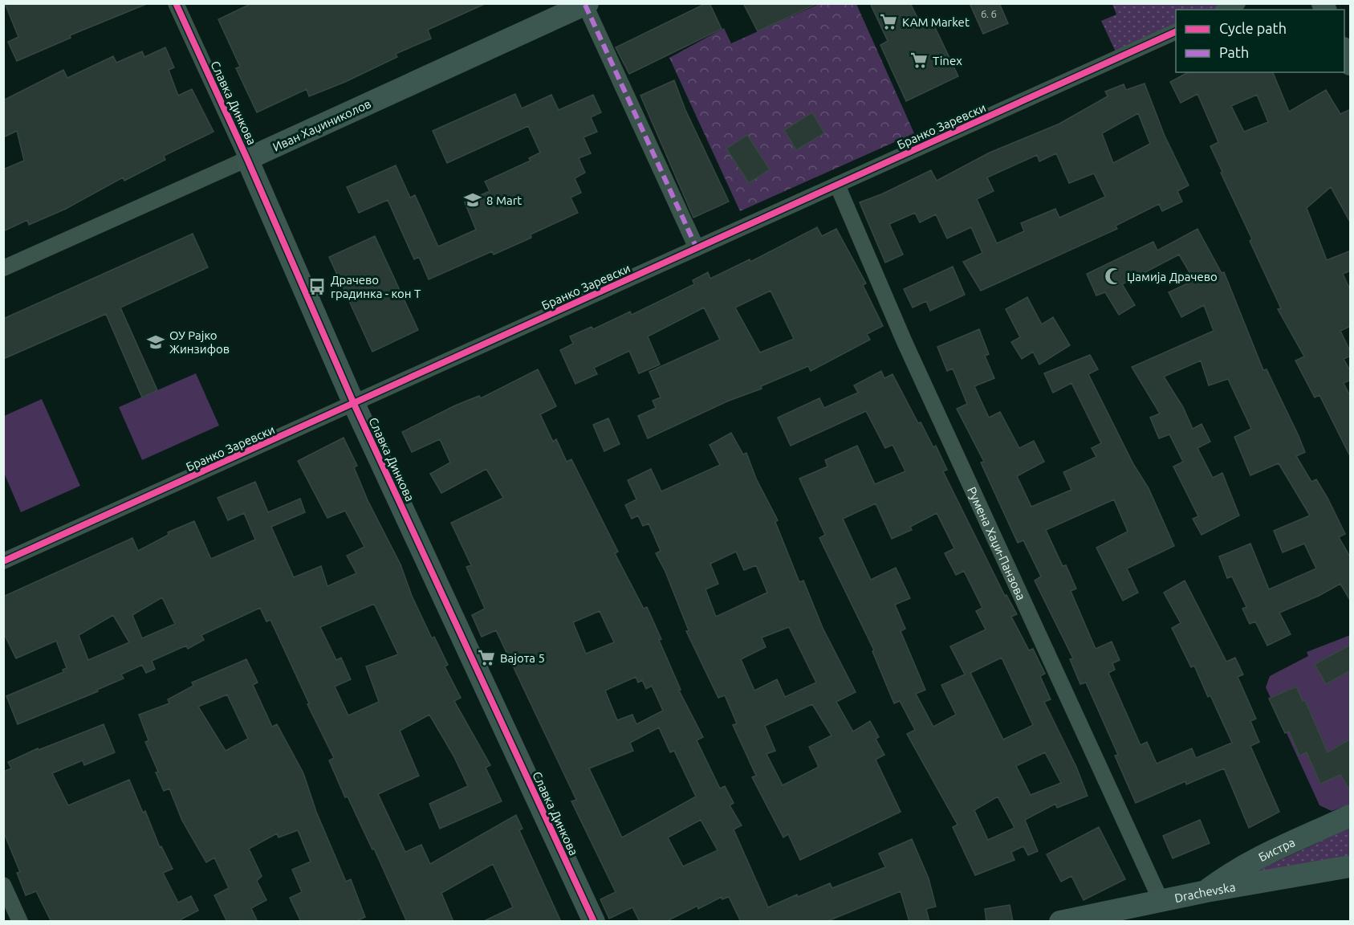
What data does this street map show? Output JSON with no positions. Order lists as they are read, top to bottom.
{
  "streets": {
    "street": [
      "Славка Динкова",
      "Иван Хаџиниколов",
      "Бранко Заревски",
      "Румена Хаџи-Панзова",
      "Бистра",
      "Drachevska"
    ]
  },
  "crossings": [
    ["Славка Динкова", "Иван Хаџиниколов"],
    ["Славка Динкова", "Бранко Заревски"],
    ["Бранко Заревски", "Румена Хаџи-Панзова"],
    ["Румена Хаџи-Панзова", "Drachevska"],
    ["Бистра", "Drachevska"]
  ],
  "places": {
    "supermarket": ["KAM Market", "Tinex", "Вајота 5"],
    "school or university": ["8 Mart", "ОУ Рајко Жинзифов"],
    "mosque": ["Џамија Драчево"],
    "bus stop": ["Драчево градинка - кон Т"]
  },
  "house_numbers": ["б. б"],
  "legend": ["Cycle path", "Path"]
}
